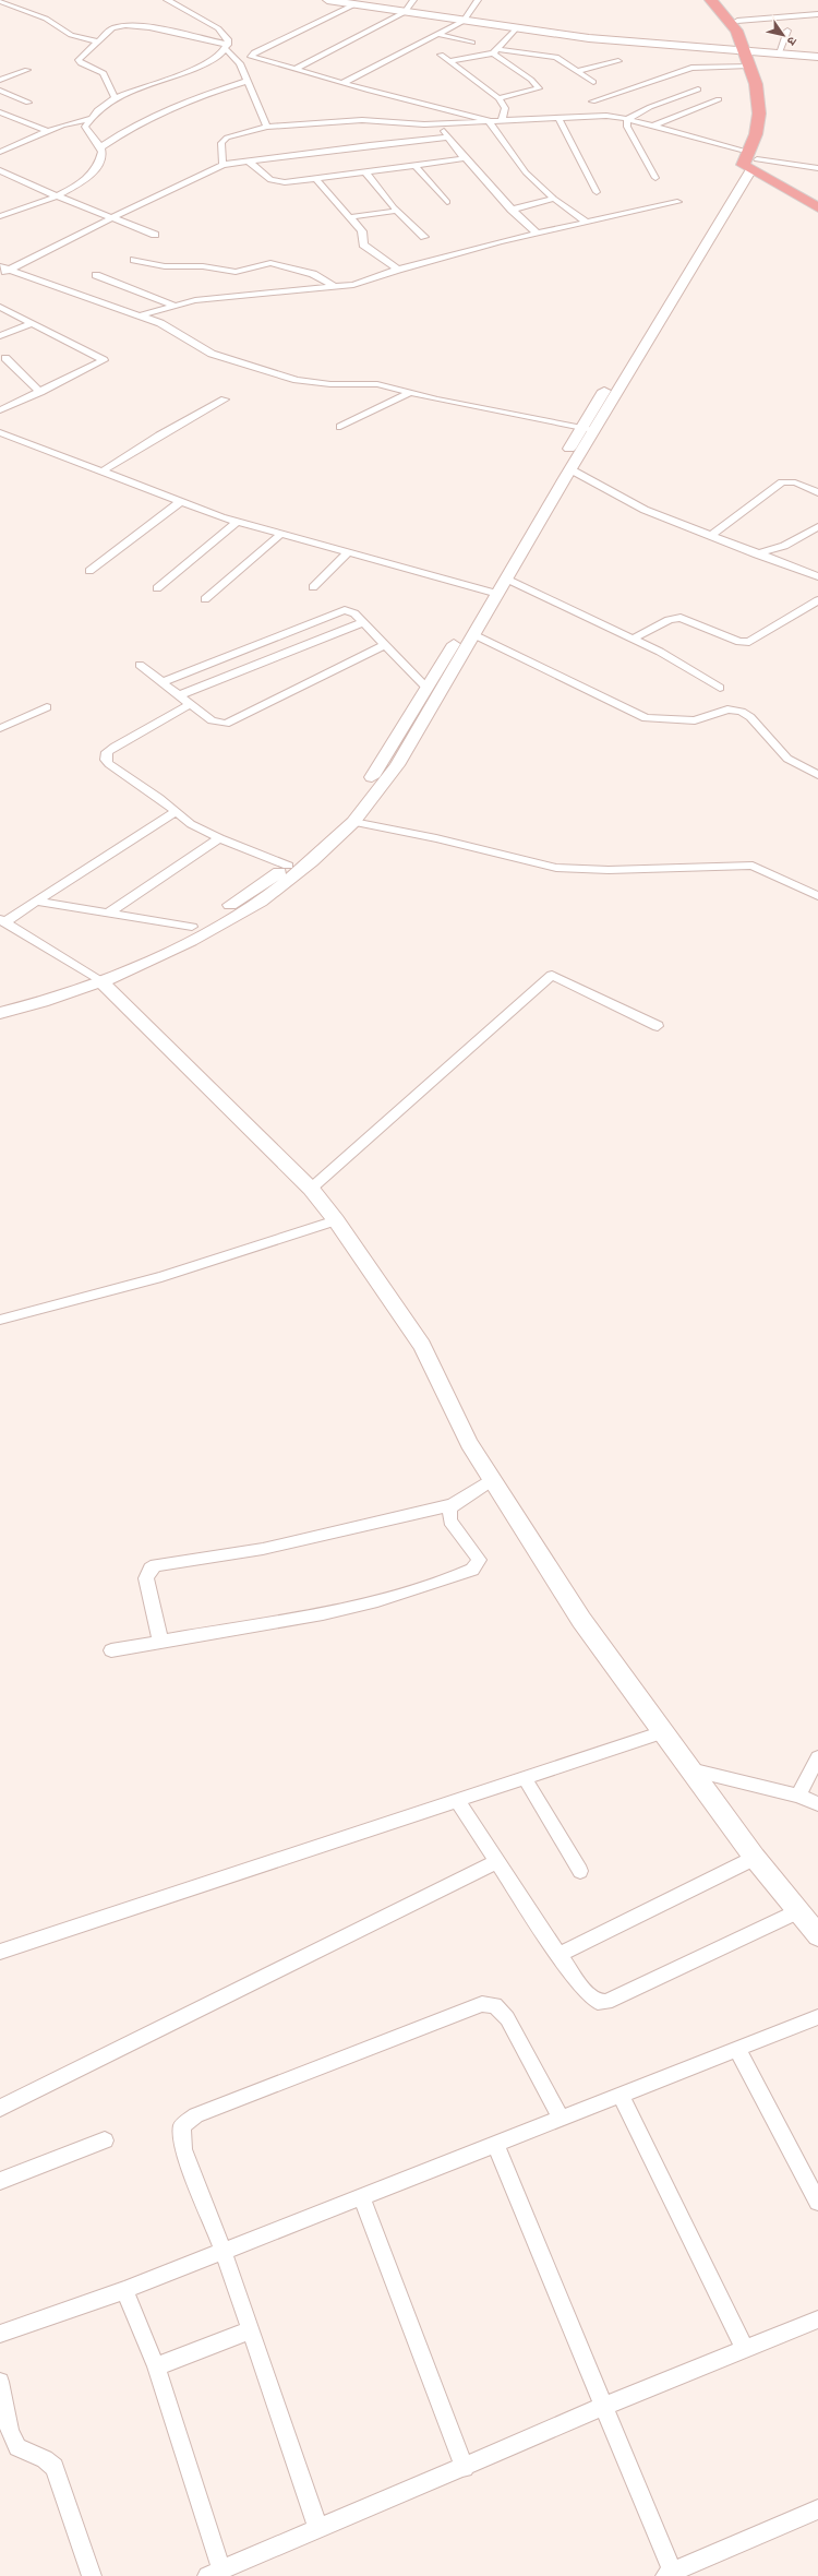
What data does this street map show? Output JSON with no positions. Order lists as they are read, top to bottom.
{
  "north": "bottom right"
}
